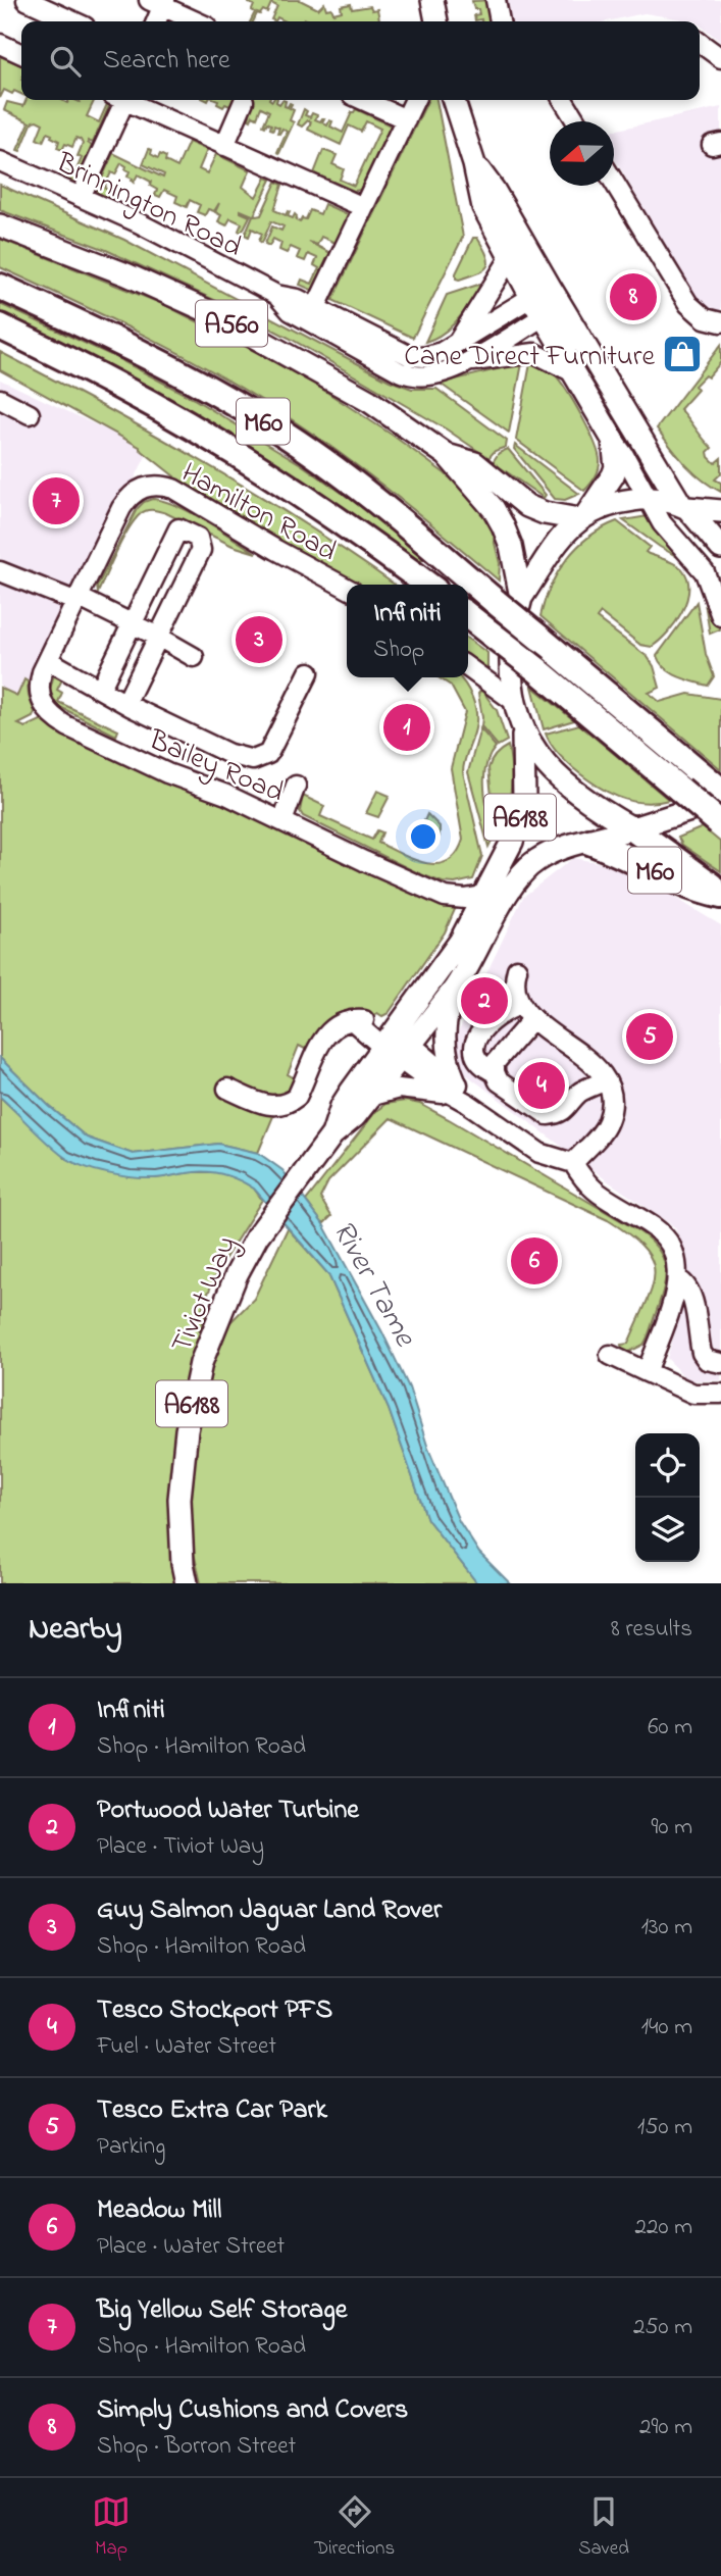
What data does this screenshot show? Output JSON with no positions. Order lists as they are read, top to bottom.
{
  "streets": {
    "highway": ["M60"],
    "main road": ["A560", "A6188", "Tiviot Way"],
    "street": ["Brinnington Road", "Hamilton Road", "Bailey Road"]
  },
  "crossings": [
    ["M60", "Tiviot Way"],
    ["Hamilton Road", "Bailey Road"],
    ["Bailey Road", "Tiviot Way"]
  ],
  "water": ["River Tame"],
  "places": {
    "shop": ["Cane Direct Furniture"]
  },
  "north": "left",
  "page": {
    "search": "Search here",
    "pins": [
      "8",
      "7",
      "3",
      "1",
      "2",
      "5",
      "4",
      "6"
    ],
    "popup": ["Infiniti", "Shop"],
    "heading": ["Nearby", "8 results"],
    "list": [
      {
        "mark": "1",
        "name": "Infiniti",
        "note": "Shop · Hamilton Road",
        "value": "60 m"
      },
      {
        "mark": "2",
        "name": "Portwood Water Turbine",
        "note": "Place · Tiviot Way",
        "value": "90 m"
      },
      {
        "mark": "3",
        "name": "Guy Salmon Jaguar Land Rover",
        "note": "Shop · Hamilton Road",
        "value": "130 m"
      },
      {
        "mark": "4",
        "name": "Tesco Stockport PFS",
        "note": "Fuel · Water Street",
        "value": "140 m"
      },
      {
        "mark": "5",
        "name": "Tesco Extra Car Park",
        "note": "Parking",
        "value": "150 m"
      },
      {
        "mark": "6",
        "name": "Meadow Mill",
        "note": "Place · Water Street",
        "value": "220 m"
      },
      {
        "mark": "7",
        "name": "Big Yellow Self Storage",
        "note": "Shop · Hamilton Road",
        "value": "250 m"
      },
      {
        "mark": "8",
        "name": "Simply Cushions and Covers",
        "note": "Shop · Borron Street",
        "value": "290 m"
      }
    ],
    "nav": ["Map", "Directions", "Saved"]
  }
}
